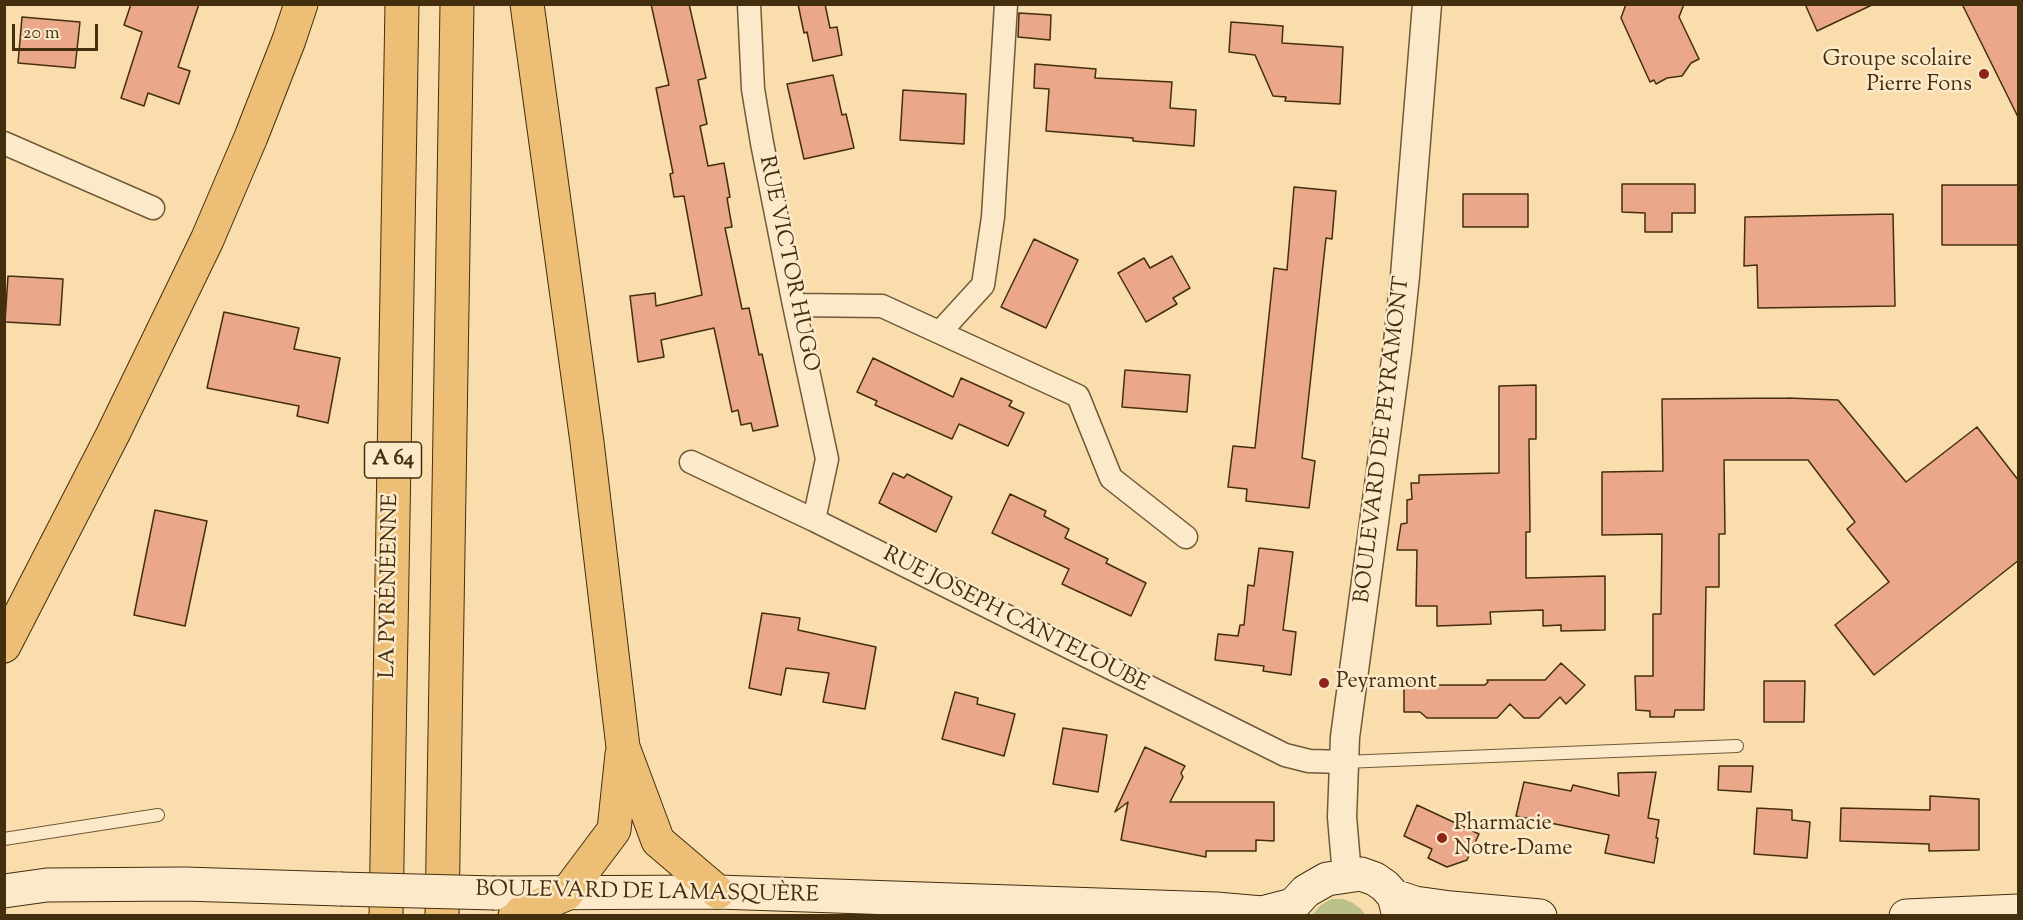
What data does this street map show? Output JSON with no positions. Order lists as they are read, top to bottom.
{
  "streets": {
    "highway": ["A 64", "LA PYRÉNÉENNE"],
    "main road": ["BOULEVARD DE LAMASQUÈRE"],
    "street": ["RUE VICTOR HUGO", "BOULEVARD DE PEYRAMONT", "RUE JOSEPH CANTELOUBE"]
  },
  "crossings": [
    ["RUE VICTOR HUGO", "RUE JOSEPH CANTELOUBE"],
    ["BOULEVARD DE PEYRAMONT", "RUE JOSEPH CANTELOUBE"]
  ],
  "places": ["Groupe scolaire Pierre Fons", "Peyramont", "Pharmacie Notre-Dame"],
  "scale_bar": "20 m"
}
